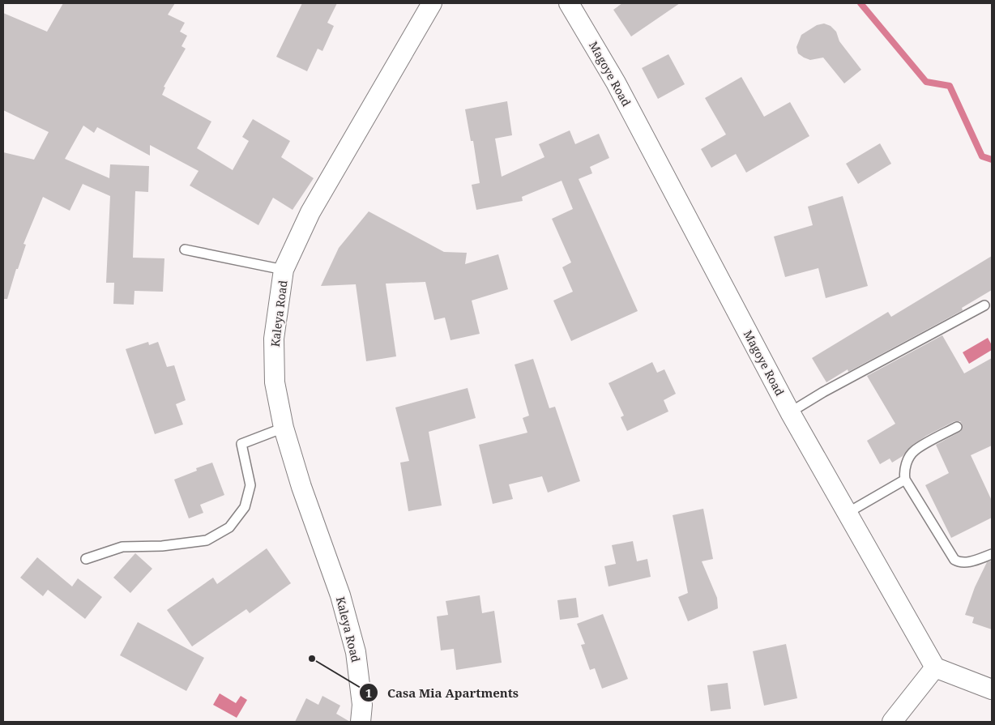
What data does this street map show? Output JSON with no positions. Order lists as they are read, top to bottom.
{
  "streets": {
    "street": ["Magoye Road", "Kaleya Road"]
  },
  "places": ["Casa Mia Apartments"]
}
